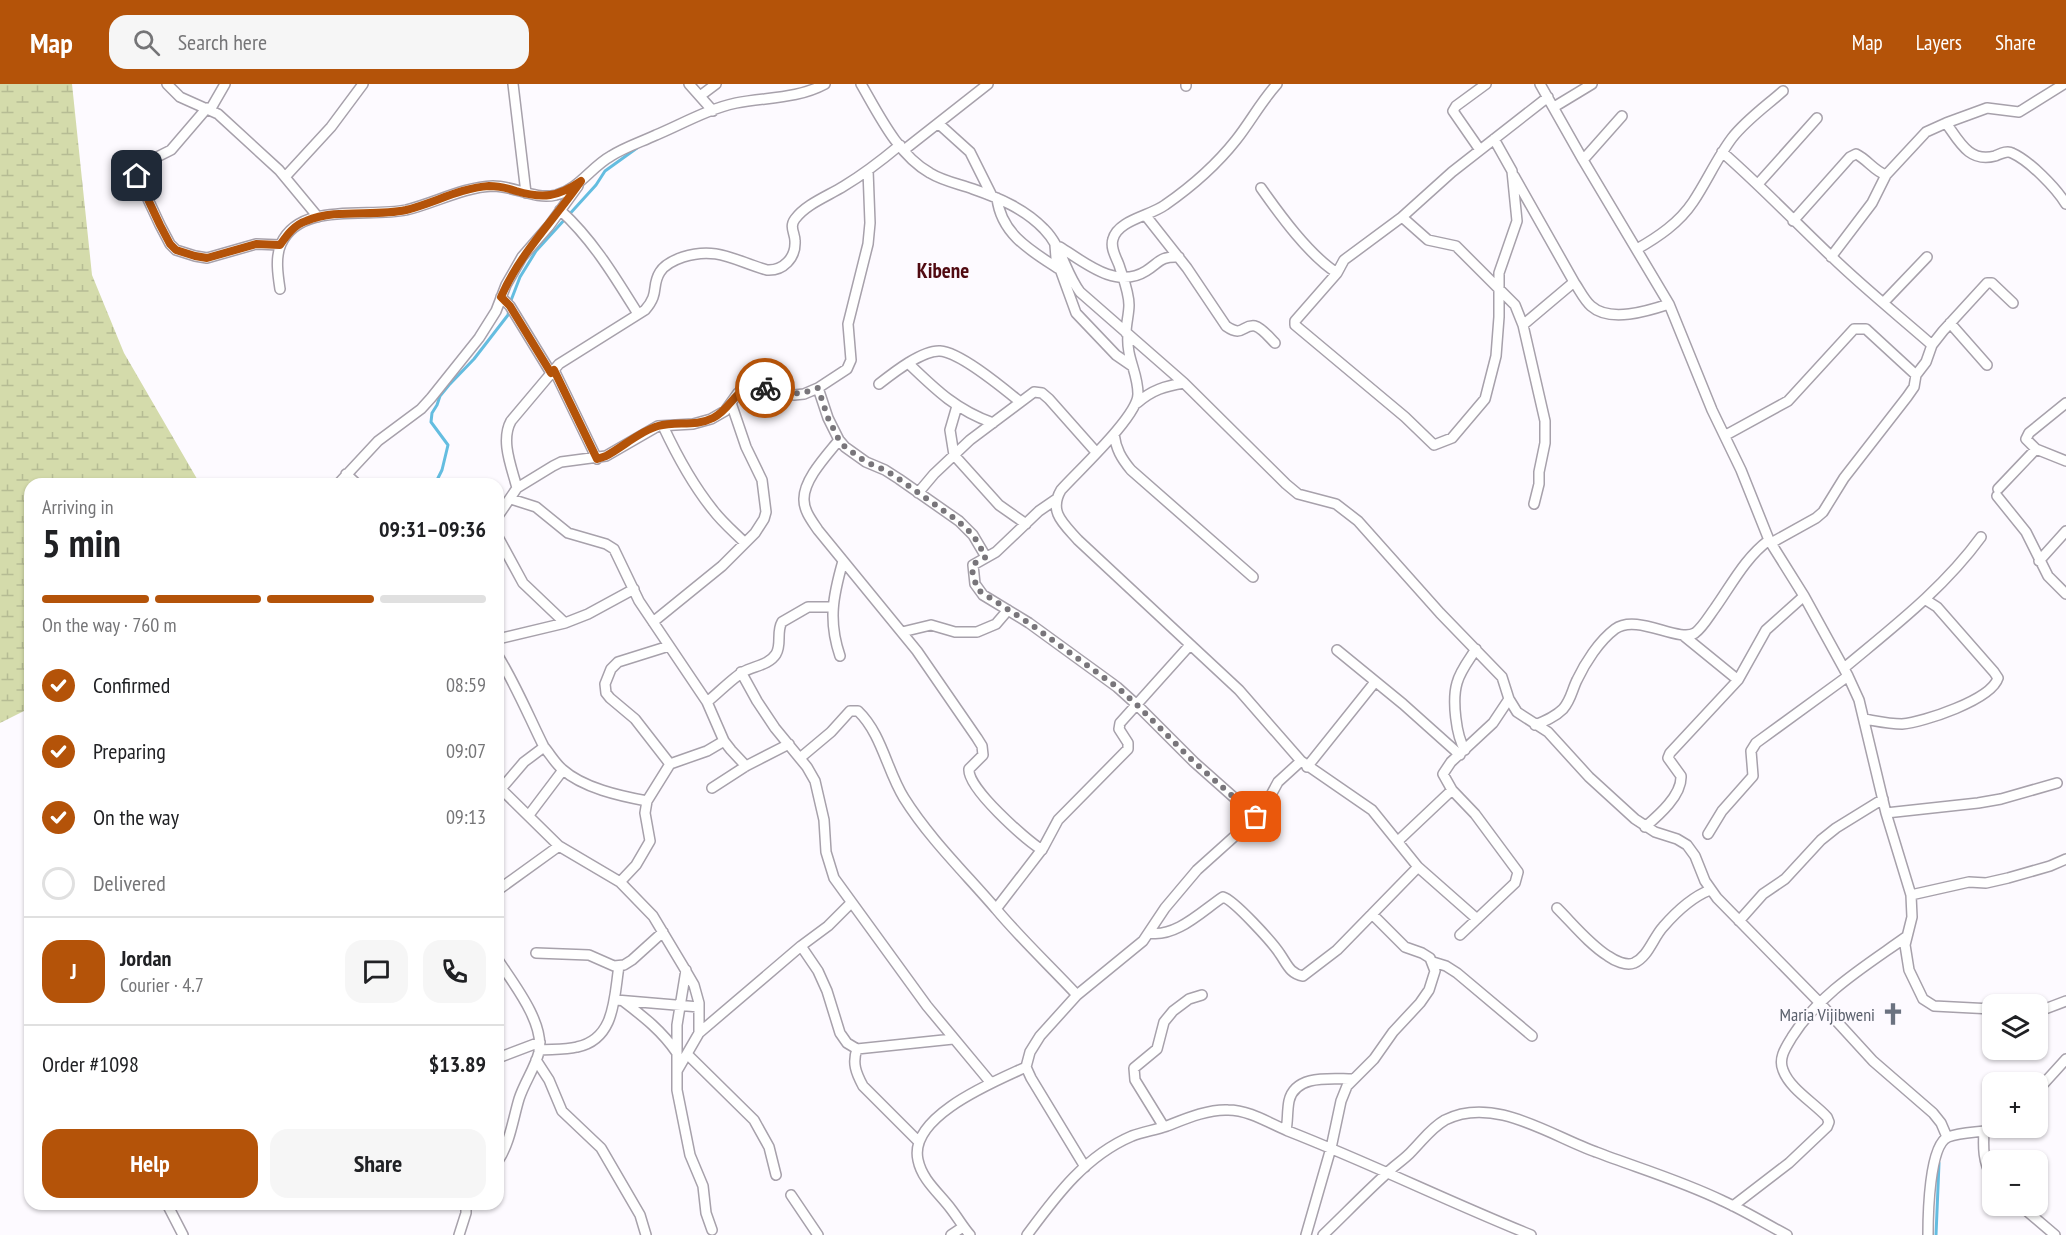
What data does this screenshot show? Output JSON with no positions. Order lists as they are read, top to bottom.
{
  "districts": ["Kibene"],
  "places": {
    "church": ["Maria Vijibweni"]
  },
  "page": {
    "header": "Map",
    "search": "Search here",
    "nav": ["Map", "Layers", "Share"],
    "heading": ["5 min", "Arriving in", "09:31–09:36"],
    "panel": [
      "Jordan",
      "Courier · 4.7",
      "Order #1098",
      "$13.89"
    ],
    "bar": "On the way · 760 m",
    "list": [
      ["Confirmed", "08:59"],
      ["Preparing", "09:07"],
      ["On the way", "09:13"],
      "Delivered"
    ],
    "round": "J",
    "map_buttons": ["+", "−"],
    "buttons": ["Help", "Share"]
  }
}
